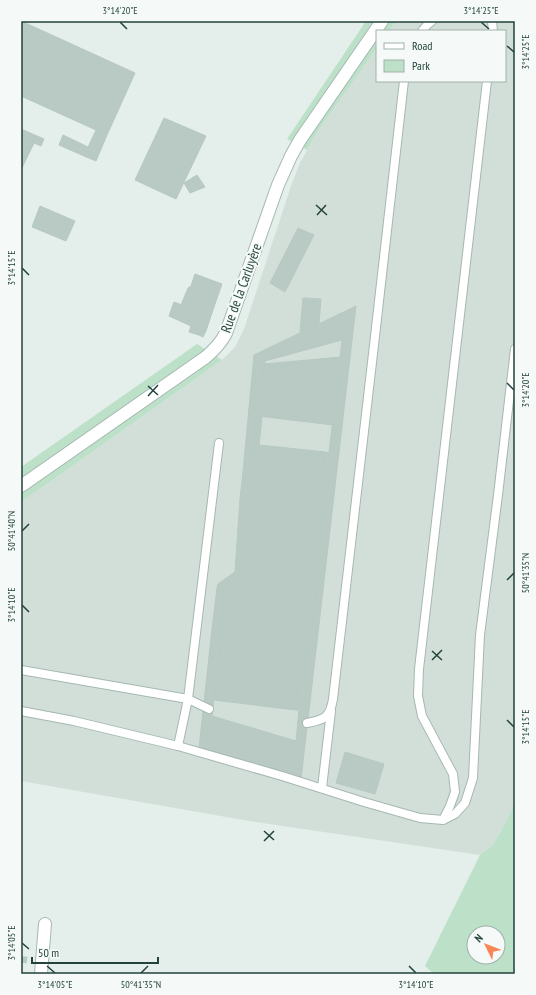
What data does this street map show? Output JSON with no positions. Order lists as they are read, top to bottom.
{
  "streets": {
    "street": ["Rue de la Carluyère"]
  },
  "legend": ["Road", "Park"],
  "scale_bar": "50 m",
  "north": "top left",
  "coordinates": [
    "3°14'20\"E",
    "3°14'25\"E",
    "3°14'15\"E",
    "50°41'40\"N",
    "50°41'35\"N",
    "3°14'10\"E",
    "3°14'05\"E"
  ]
}
